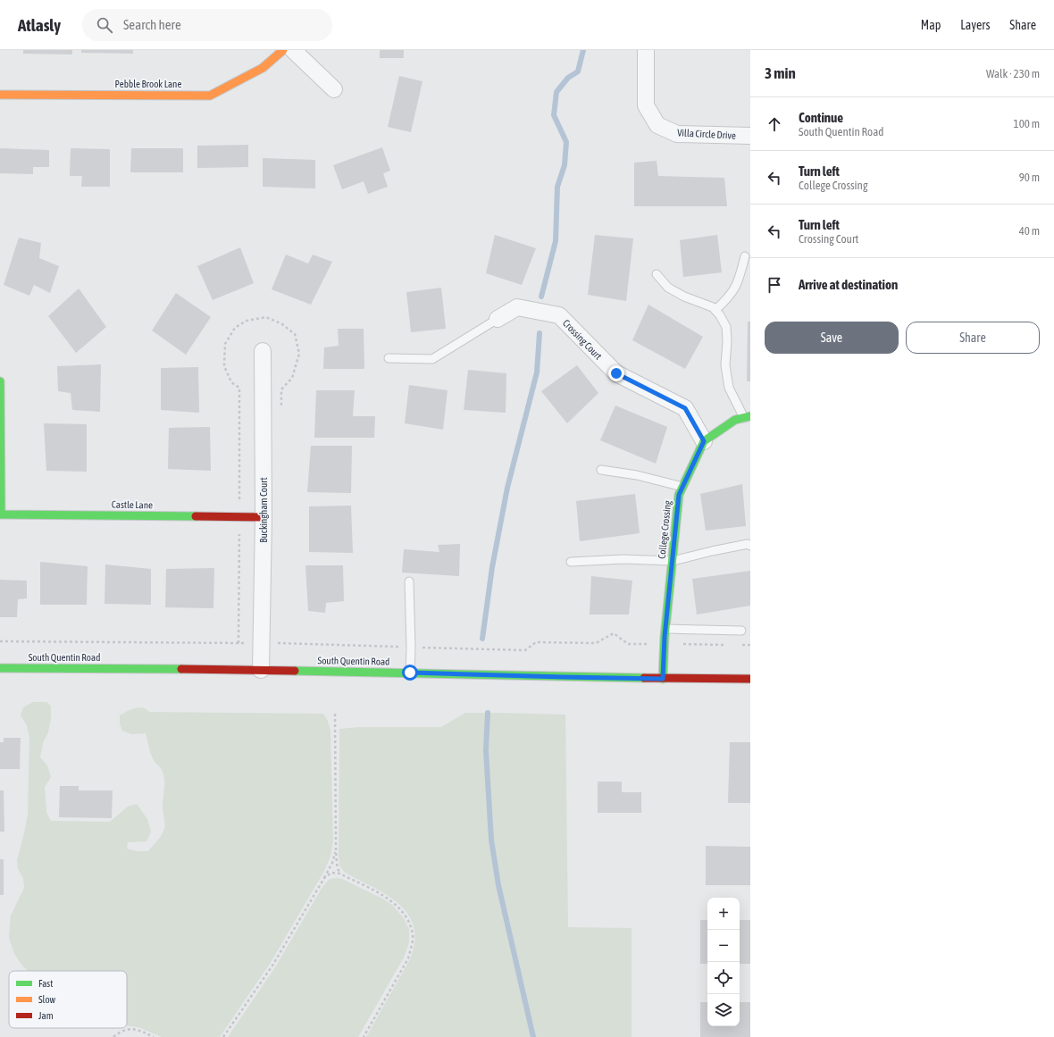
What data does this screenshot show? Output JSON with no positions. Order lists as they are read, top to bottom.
{
  "streets": {
    "street": [
      "Pebble Brook Lane",
      "Villa Circle Drive",
      "Crossing Court",
      "Castle Lane",
      "Buckingham Court",
      "College Crossing",
      "South Quentin Road"
    ]
  },
  "crossings": [
    ["Crossing Court", "College Crossing"],
    ["Castle Lane", "Buckingham Court"],
    ["Buckingham Court", "South Quentin Road"],
    ["College Crossing", "South Quentin Road"]
  ],
  "legend": ["Fast", "Slow", "Jam"],
  "page": {
    "header": "Atlasly",
    "search": "Search here",
    "nav": ["Map", "Layers", "Share"],
    "heading": ["3 min", "Walk · 230 m"],
    "list": [
      ["Continue", "South Quentin Road", "100 m"],
      ["Turn left", "College Crossing", "90 m"],
      ["Turn left", "Crossing Court", "40 m"],
      "Arrive at destination"
    ],
    "buttons": ["Save", "Share"],
    "map_buttons": ["+", "−"]
  }
}
